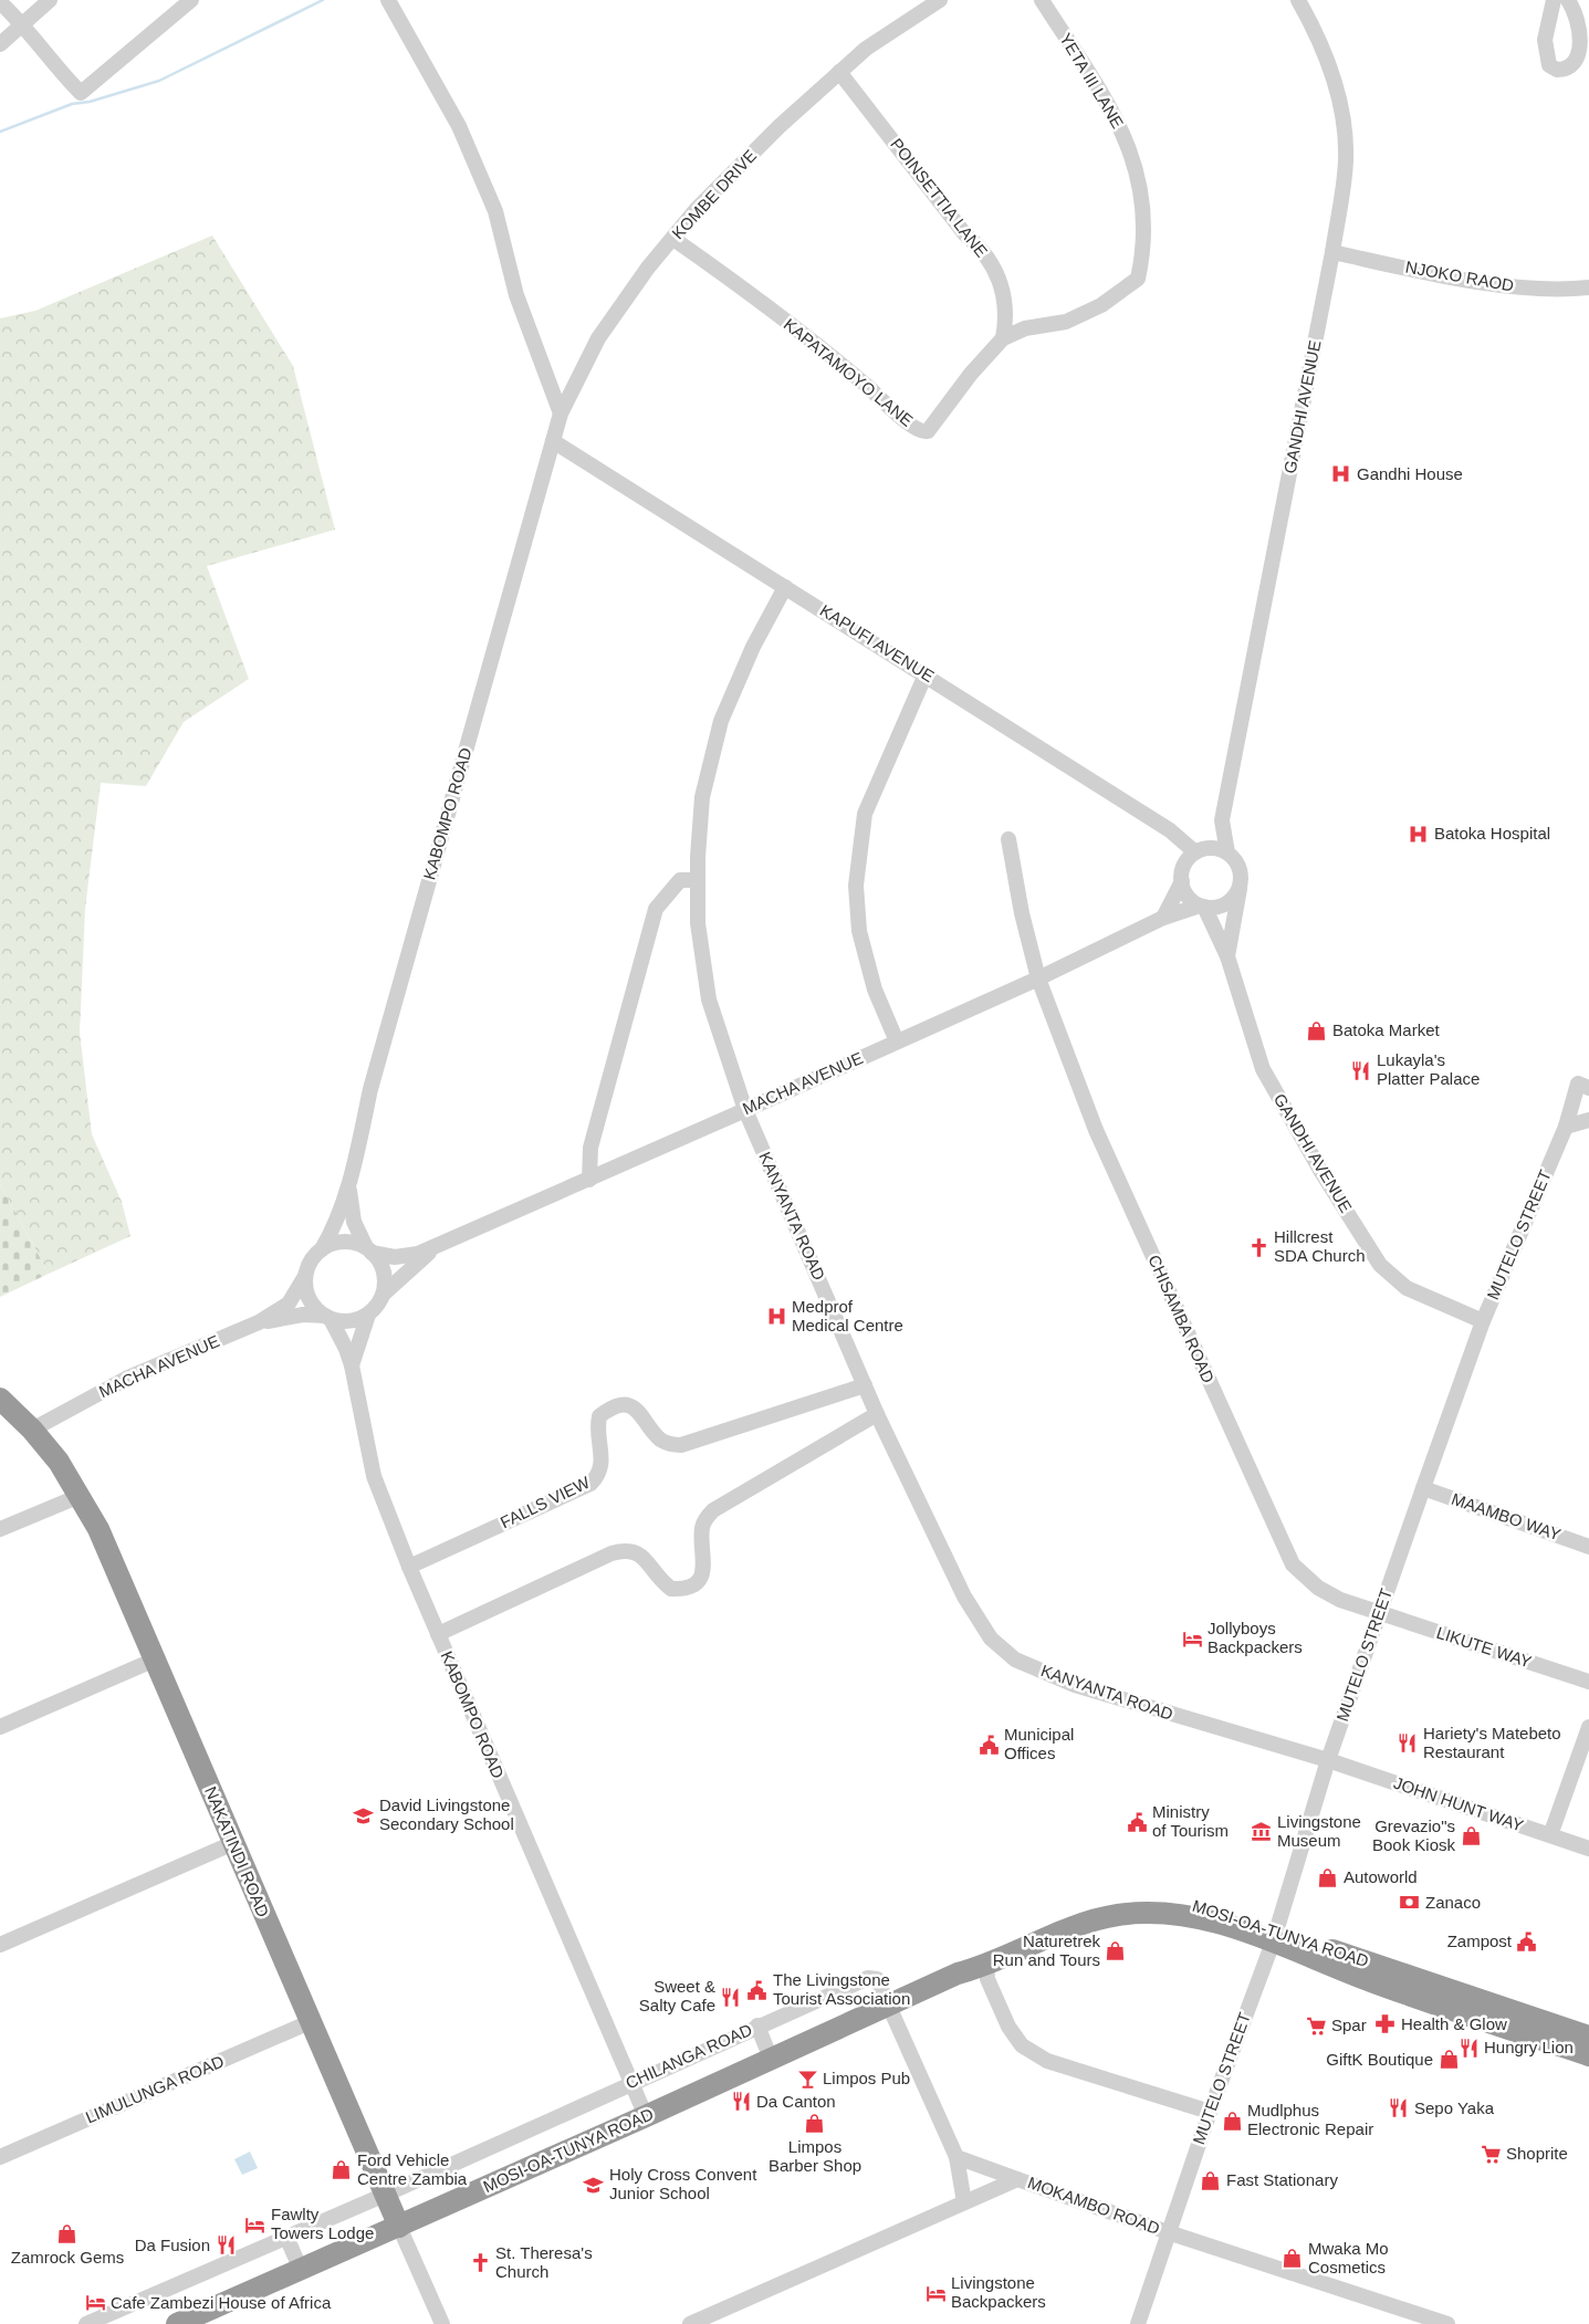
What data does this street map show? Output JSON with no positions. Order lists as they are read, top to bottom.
{
  "streets": {
    "highway": ["NAKATINDI ROAD", "MOSI-OA-TUNYA ROAD"],
    "street": [
      "YETA III LANE",
      "KOMBE DRIVE",
      "POINSETTIA LANE",
      "NJOKO RAOD",
      "KAPATAMOYO LANE",
      "GANDHI AVENUE",
      "KAPUFI AVENUE",
      "KABOMPO ROAD",
      "MACHA AVENUE",
      "KANYANTA ROAD",
      "MUTELO STREET",
      "CHISAMBA ROAD",
      "FALLS VIEW",
      "MAAMBO WAY",
      "LIKUTE WAY",
      "JOHN HUNT WAY",
      "CHILANGA ROAD",
      "LIMULUNGA ROAD",
      "MOKAMBO ROAD"
    ]
  },
  "crossings": [
    ["YETA III LANE", "POINSETTIA LANE"],
    ["YETA III LANE", "KAPATAMOYO LANE"],
    ["KOMBE DRIVE", "POINSETTIA LANE"],
    ["KOMBE DRIVE", "KAPATAMOYO LANE"],
    ["KOMBE DRIVE", "KAPUFI AVENUE"],
    ["KOMBE DRIVE", "KABOMPO ROAD"],
    ["POINSETTIA LANE", "KAPATAMOYO LANE"],
    ["NJOKO RAOD", "GANDHI AVENUE"],
    ["GANDHI AVENUE", "KAPUFI AVENUE"],
    ["GANDHI AVENUE", "MACHA AVENUE"],
    ["GANDHI AVENUE", "MUTELO STREET"],
    ["KAPUFI AVENUE", "KABOMPO ROAD"],
    ["KAPUFI AVENUE", "MACHA AVENUE"],
    ["KAPUFI AVENUE", "KANYANTA ROAD"],
    ["KABOMPO ROAD", "MACHA AVENUE"],
    ["KABOMPO ROAD", "FALLS VIEW"],
    ["KABOMPO ROAD", "MOSI-OA-TUNYA ROAD"],
    ["KABOMPO ROAD", "CHILANGA ROAD"],
    ["MACHA AVENUE", "KANYANTA ROAD"],
    ["MACHA AVENUE", "CHISAMBA ROAD"],
    ["MACHA AVENUE", "NAKATINDI ROAD"],
    ["KANYANTA ROAD", "MUTELO STREET"],
    ["KANYANTA ROAD", "FALLS VIEW"],
    ["KANYANTA ROAD", "JOHN HUNT WAY"],
    ["MUTELO STREET", "CHISAMBA ROAD"],
    ["MUTELO STREET", "MAAMBO WAY"],
    ["MUTELO STREET", "LIKUTE WAY"],
    ["MUTELO STREET", "JOHN HUNT WAY"],
    ["MUTELO STREET", "MOSI-OA-TUNYA ROAD"],
    ["MUTELO STREET", "MOKAMBO ROAD"],
    ["CHISAMBA ROAD", "LIKUTE WAY"],
    ["NAKATINDI ROAD", "MOSI-OA-TUNYA ROAD"],
    ["NAKATINDI ROAD", "CHILANGA ROAD"],
    ["NAKATINDI ROAD", "LIMULUNGA ROAD"],
    ["MOSI-OA-TUNYA ROAD", "CHILANGA ROAD"],
    ["CHILANGA ROAD", "MOKAMBO ROAD"]
  ],
  "places": {
    "hospital": ["Gandhi House", "Batoka Hospital", "Medprof Medical Centre"],
    "shop": [
      "Batoka Market",
      "Grevazio\"s Book Kiosk",
      "Autoworld",
      "Naturetrek Run and Tours",
      "GiftK Boutique",
      "Mudlphus Electronic Repair",
      "Limpos Barber Shop",
      "Ford Vehicle Centre Zambia",
      "Fast Stationary",
      "Zamrock Gems",
      "Mwaka Mo Cosmetics"
    ],
    "restaurant": [
      "Lukayla's Platter Palace",
      "Hariety's Matebeto Restaurant",
      "Sweet & Salty Cafe",
      "Hungry Lion",
      "Da Canton",
      "Sepo Yaka",
      "Da Fusion"
    ],
    "church": ["Hillcrest SDA Church", "St. Theresa's Church"],
    "hotel": [
      "Jollyboys Backpackers",
      "Fawlty Towers Lodge",
      "Livingstone Backpackers",
      "Cafe Zambezi House of Africa"
    ],
    "public building": [
      "Municipal Offices",
      "Ministry of Tourism",
      "Zampost",
      "The Livingstone Tourist Association"
    ],
    "school or university": ["David Livingstone Secondary School", "Holy Cross Convent Junior School"],
    "museum": ["Livingstone Museum"],
    "bank": ["Zanaco"],
    "pharmacy": ["Health & Glow"],
    "supermarket": ["Spar", "Shoprite"],
    "bar": ["Limpos Pub"]
  }
}
